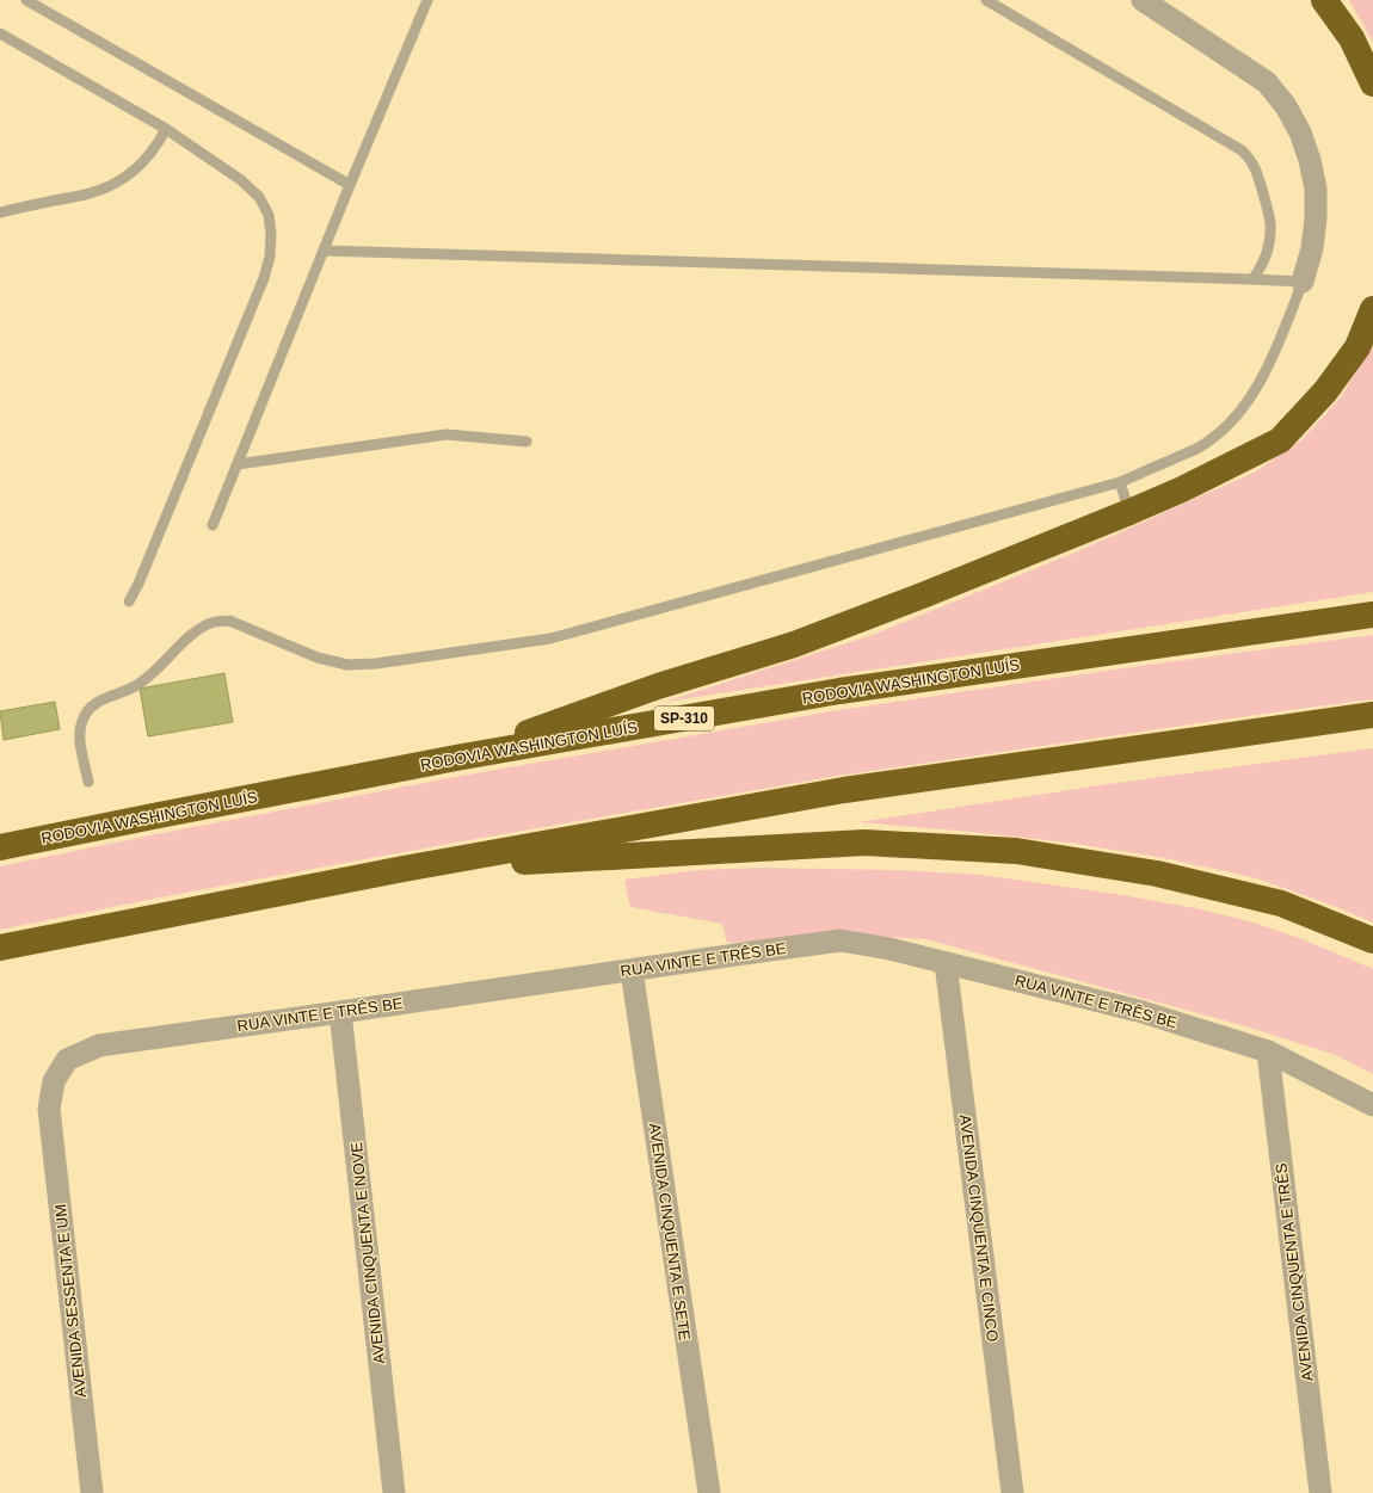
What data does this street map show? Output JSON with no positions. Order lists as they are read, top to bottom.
{
  "streets": {
    "highway": ["RODOVIA WASHINGTON LUÍS", "SP-310"],
    "street": [
      "RUA VINTE E TRÊS BE",
      "AVENIDA CINQUENTA E CINCO",
      "AVENIDA CINQUENTA E SETE",
      "AVENIDA CINQUENTA E NOVE",
      "AVENIDA CINQUENTA E TRÊS",
      "AVENIDA SESSENTA E UM"
    ]
  },
  "crossings": [
    ["RUA VINTE E TRÊS BE", "AVENIDA CINQUENTA E CINCO"],
    ["RUA VINTE E TRÊS BE", "AVENIDA CINQUENTA E SETE"],
    ["RUA VINTE E TRÊS BE", "AVENIDA CINQUENTA E NOVE"],
    ["RUA VINTE E TRÊS BE", "AVENIDA CINQUENTA E TRÊS"],
    ["RUA VINTE E TRÊS BE", "AVENIDA SESSENTA E UM"]
  ]
}
